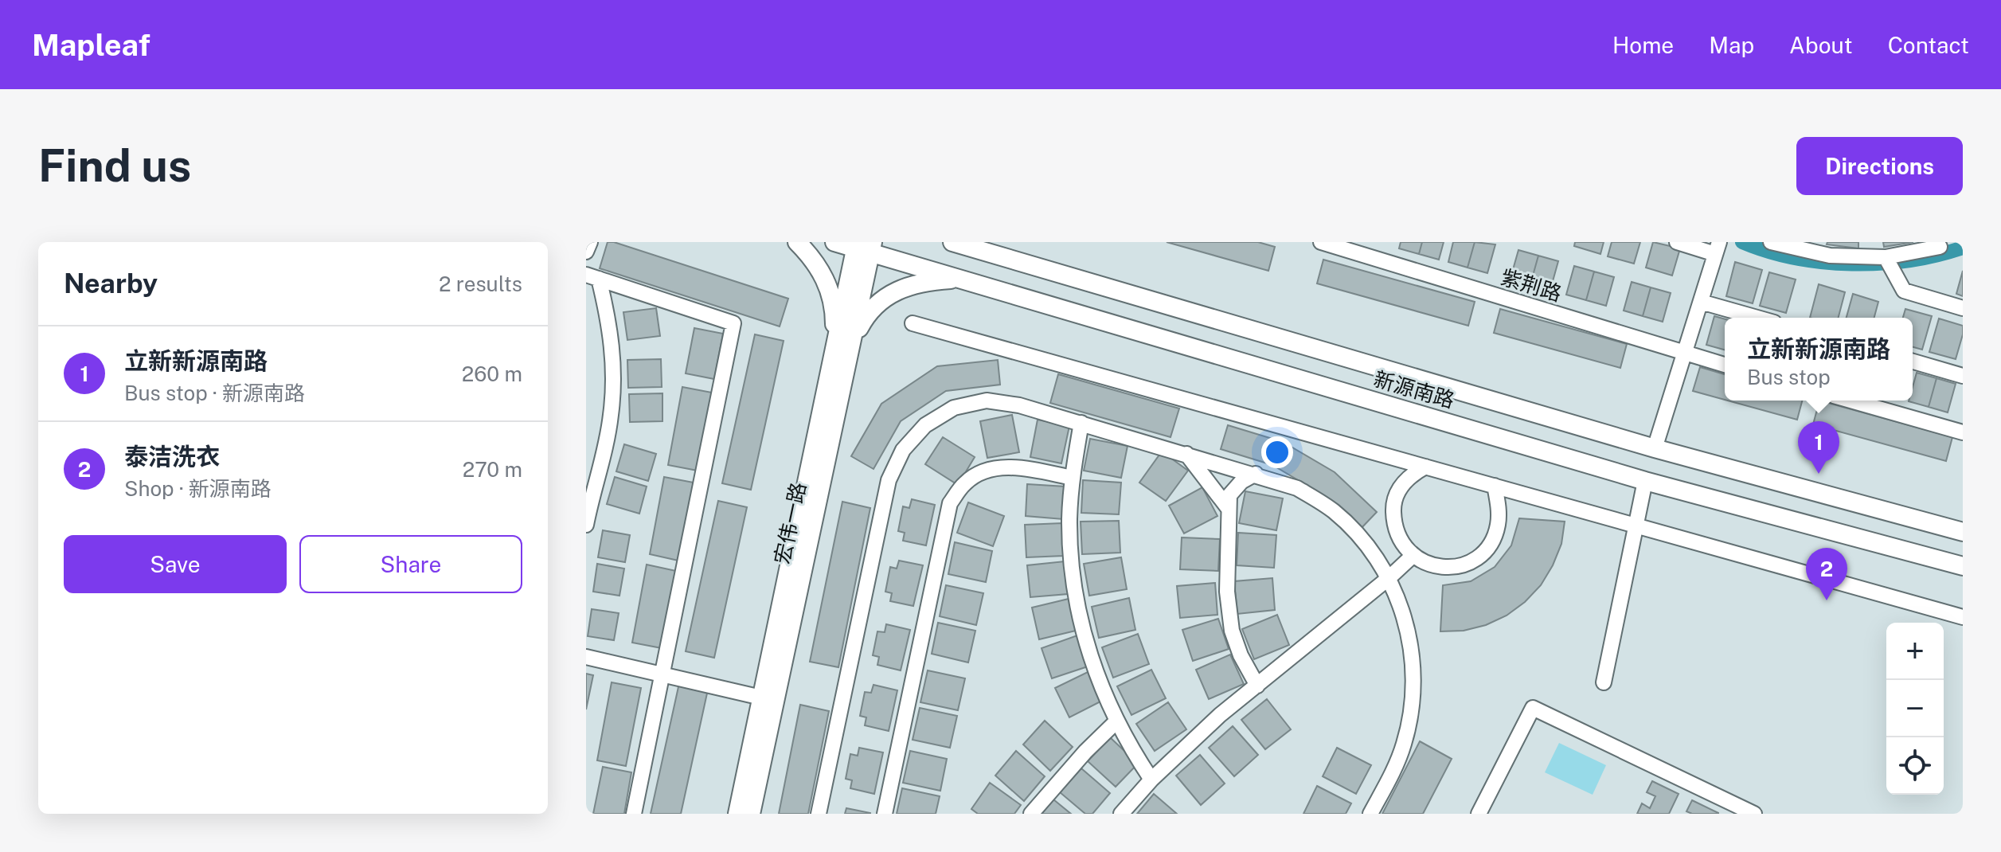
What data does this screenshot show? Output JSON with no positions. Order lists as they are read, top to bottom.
{
  "streets": {
    "main road": ["新源南路", "宏伟一路"],
    "street": ["紫荆路"]
  },
  "crossings": [
    ["新源南路", "宏伟一路"]
  ],
  "page": {
    "header": "Mapleaf",
    "nav": [
      "Home",
      "Map",
      "About",
      "Contact"
    ],
    "buttons": [
      "Directions",
      ["Save", "Share"]
    ],
    "title": "Find us",
    "heading": ["Nearby", "2 results"],
    "popup": ["立新新源南路", "Bus stop"],
    "list": [
      {
        "mark": "1",
        "name": "立新新源南路",
        "note": "Bus stop · 新源南路",
        "value": "260 m"
      },
      {
        "mark": "2",
        "name": "泰洁洗衣",
        "note": "Shop · 新源南路",
        "value": "270 m"
      }
    ],
    "pins": ["1", "2"],
    "map_buttons": ["+", "−"]
  }
}
